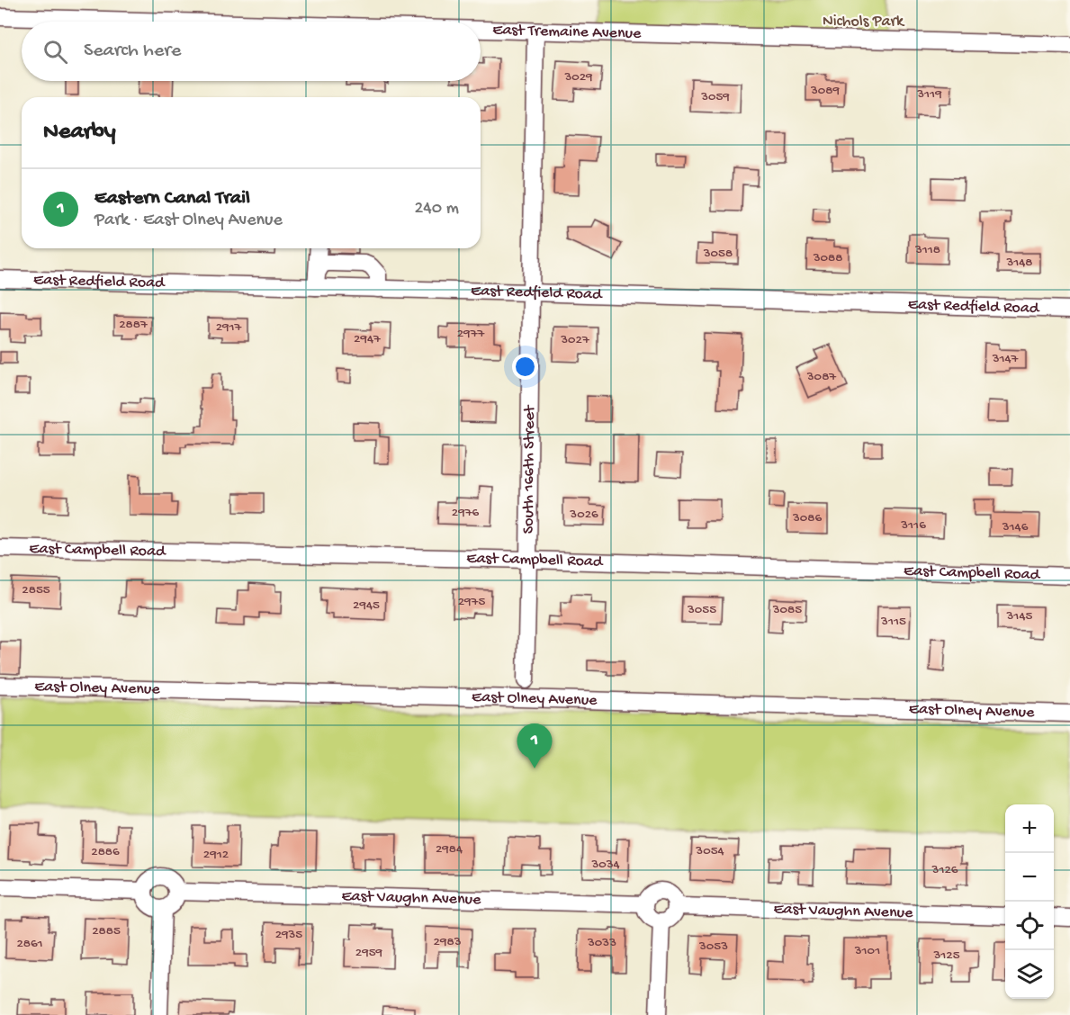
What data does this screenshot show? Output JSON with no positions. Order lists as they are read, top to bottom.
{
  "streets": {
    "street": [
      "East Tremaine Avenue",
      "East Redfield Road",
      "South 166th Street",
      "East Campbell Road",
      "East Olney Avenue",
      "East Vaughn Avenue"
    ]
  },
  "crossings": [
    ["East Tremaine Avenue", "South 166th Street"],
    ["East Redfield Road", "South 166th Street"],
    ["South 166th Street", "East Campbell Road"]
  ],
  "parks": ["Nichols Park"],
  "house_numbers": [
    "3029",
    "3089",
    "3119",
    "3059",
    "3118",
    "3058",
    "3088",
    "3148",
    "2887",
    "2917",
    "2977",
    "2947",
    "3027",
    "3147",
    "3087",
    "2976",
    "3026",
    "3086",
    "3116",
    "3146",
    "2855",
    "2975",
    "2945",
    "3055",
    "3085",
    "3145",
    "3115",
    "2984",
    "3054",
    "2886",
    "2912",
    "3034",
    "3126",
    "2885",
    "2935",
    "2983",
    "3033",
    "2861",
    "3053",
    "3101",
    "2959",
    "3125"
  ],
  "page": {
    "search": "Search here",
    "heading": "Nearby",
    "list": [
      {
        "mark": "1",
        "name": "Eastern Canal Trail",
        "note": "Park · East Olney Avenue",
        "value": "240 m"
      }
    ],
    "pins": "1",
    "map_buttons": ["+", "−"]
  }
}
